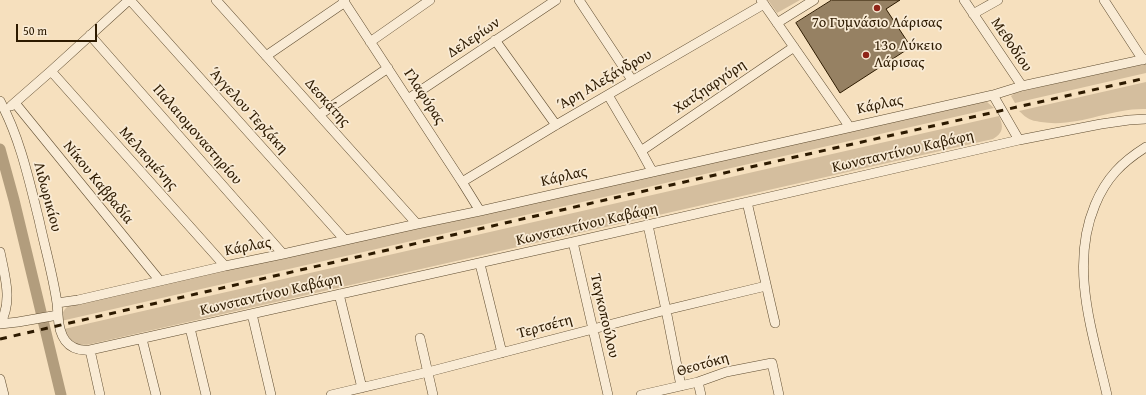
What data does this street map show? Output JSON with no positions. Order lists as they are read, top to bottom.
{
  "streets": {
    "street": [
      "Δελερίων",
      "Μεθοδίου",
      "Άρη Αλεξάνδρου",
      "Χατζηαργύρη",
      "Γλαφύρας",
      "Δεσκάτης",
      "Κάρλας",
      "Άγγελου Τερζάκη",
      "Παλαιομοναστηρίου",
      "Κωνσταντίνου Καβάφη",
      "Μελπομένης",
      "Νίκου Καββαδία",
      "Λιδωρικίου",
      "Ταγκοπούλου",
      "Τερτσέτη",
      "Θεοτόκη"
    ]
  },
  "crossings": [
    ["Δελερίων", "Γλαφύρας"],
    ["Μεθοδίου", "Κάρλας"],
    ["Άρη Αλεξάνδρου", "Γλαφύρας"],
    ["Γλαφύρας", "Κάρλας"],
    ["Δεσκάτης", "Κάρλας"],
    ["Κάρλας", "Άγγελου Τερζάκη"],
    ["Κάρλας", "Παλαιομοναστηρίου"],
    ["Κάρλας", "Μελπομένης"],
    ["Κάρλας", "Νίκου Καββαδία"],
    ["Κάρλας", "Λιδωρικίου"],
    ["Κωνσταντίνου Καβάφη", "Ταγκοπούλου"],
    ["Ταγκοπούλου", "Τερτσέτη"]
  ],
  "places": ["7ο Γυμνάσιο Λάρισας", "13ο Λύκειο Λάρισας"],
  "scale_bar": "50 m"
}
